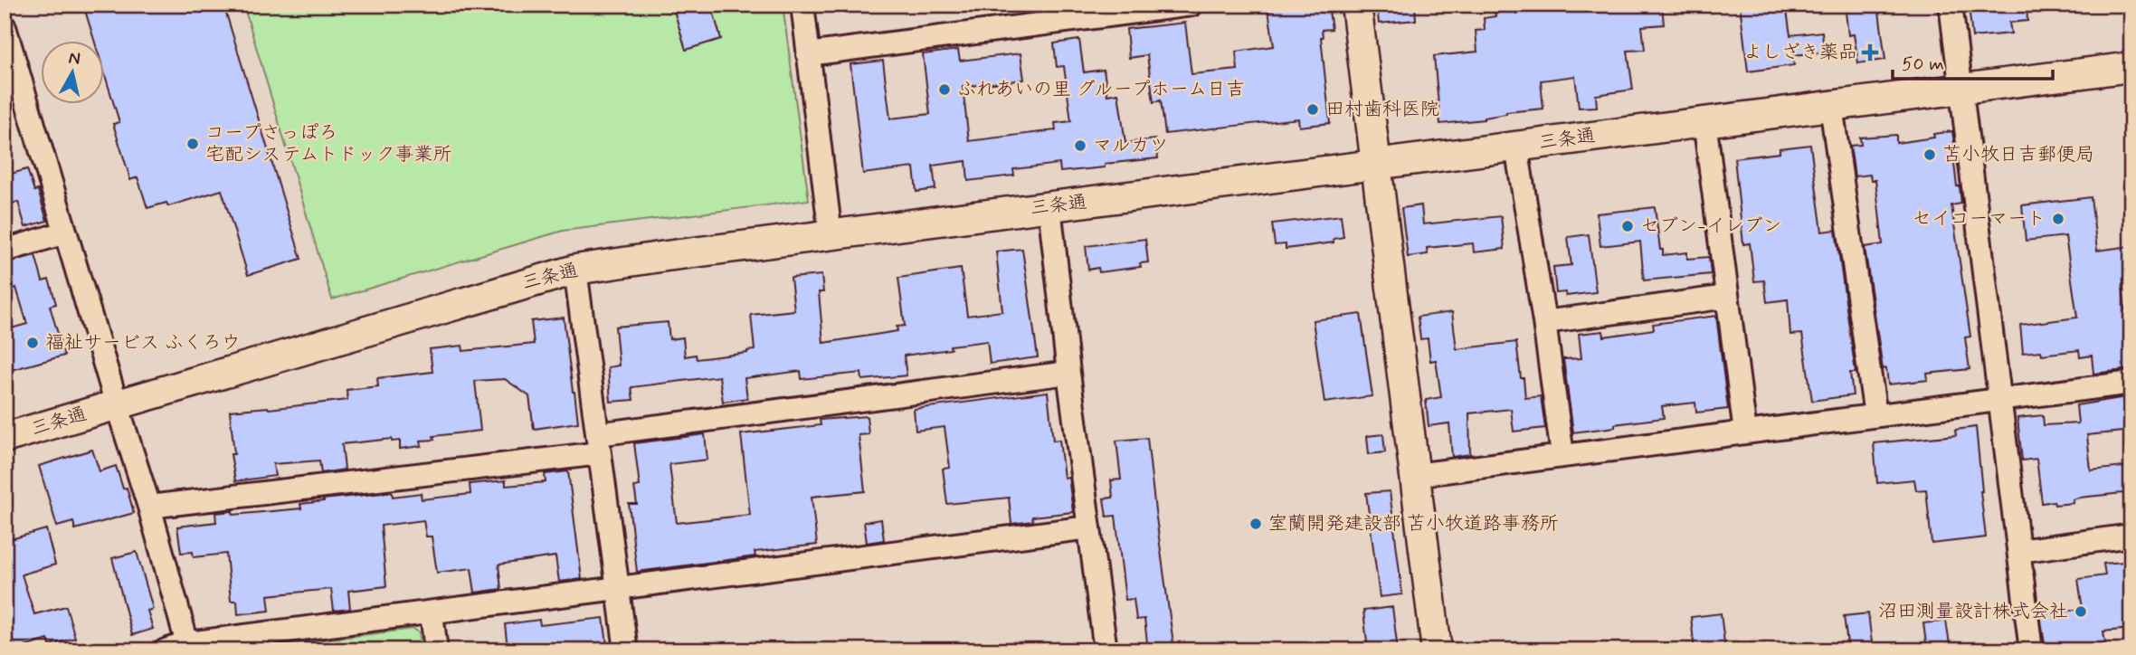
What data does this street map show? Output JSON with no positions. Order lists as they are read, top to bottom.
{
  "streets": {
    "street": ["三条通"]
  },
  "places": {
    "health": ["よしざき薬品"],
    "other": [
      "ふれあいの里 グループホーム日吉",
      "田村歯科医院",
      "コープさっぽろ 宅配システムトドック事業所",
      "マルカツ",
      "苫小牧日吉郵便局",
      "セイコーマート",
      "セブン-イレブン",
      "福祉サービス ふくろウ",
      "室蘭開発建設部 苫小牧道路事務所",
      "沼田測量設計株式会社"
    ]
  },
  "scale_bar": "50 m",
  "north": "top"
}
